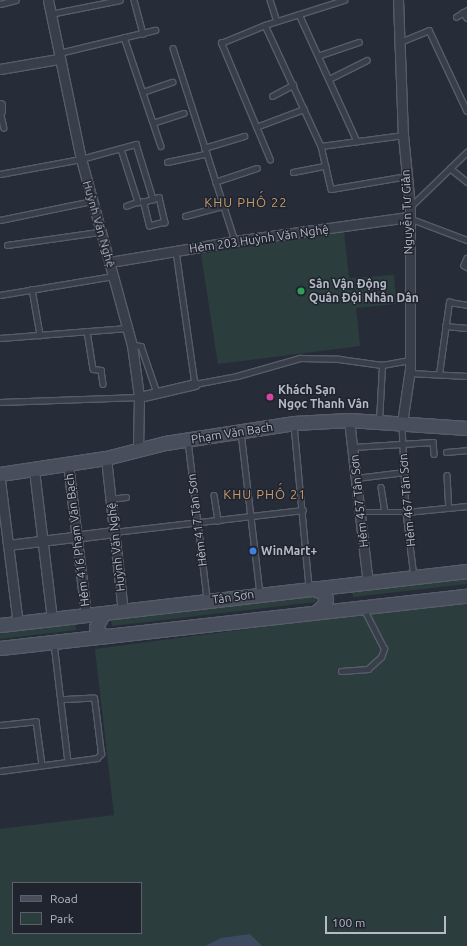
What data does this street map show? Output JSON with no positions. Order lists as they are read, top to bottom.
{
  "streets": {
    "street": [
      "Nguyễn Tư Giản",
      "Huỳnh Văn Nghệ",
      "Hẻm 203 Huỳnh Văn Nghệ",
      "Phạm Văn Bạch",
      "Hẻm 457 Tân Sơn",
      "Hẻm 416 Phạm Văn Bạch",
      "Tân Sơn"
    ],
    "lane": ["Hẻm 467 Tân Sơn", "Hẻm 417 Tân Sơn"]
  },
  "crossings": [
    ["Nguyễn Tư Giản", "Hẻm 203 Huỳnh Văn Nghệ"],
    ["Nguyễn Tư Giản", "Phạm Văn Bạch"],
    ["Nguyễn Tư Giản", "Hẻm 467 Tân Sơn"],
    ["Huỳnh Văn Nghệ", "Hẻm 203 Huỳnh Văn Nghệ"],
    ["Huỳnh Văn Nghệ", "Phạm Văn Bạch"],
    ["Huỳnh Văn Nghệ", "Tân Sơn"],
    ["Phạm Văn Bạch", "Hẻm 467 Tân Sơn"],
    ["Phạm Văn Bạch", "Hẻm 457 Tân Sơn"],
    ["Phạm Văn Bạch", "Hẻm 417 Tân Sơn"],
    ["Phạm Văn Bạch", "Hẻm 416 Phạm Văn Bạch"],
    ["Hẻm 467 Tân Sơn", "Tân Sơn"],
    ["Hẻm 457 Tân Sơn", "Tân Sơn"],
    ["Hẻm 417 Tân Sơn", "Tân Sơn"],
    ["Hẻm 416 Phạm Văn Bạch", "Tân Sơn"]
  ],
  "districts": ["KHU PHỐ 22", "KHU PHỐ 21"],
  "places": ["Sân Vận Động Quân Đội Nhân Dân", "Khách Sạn Ngọc Thanh Vân", "WinMart+"],
  "legend": ["Road", "Park"],
  "scale_bar": "100 m"
}
